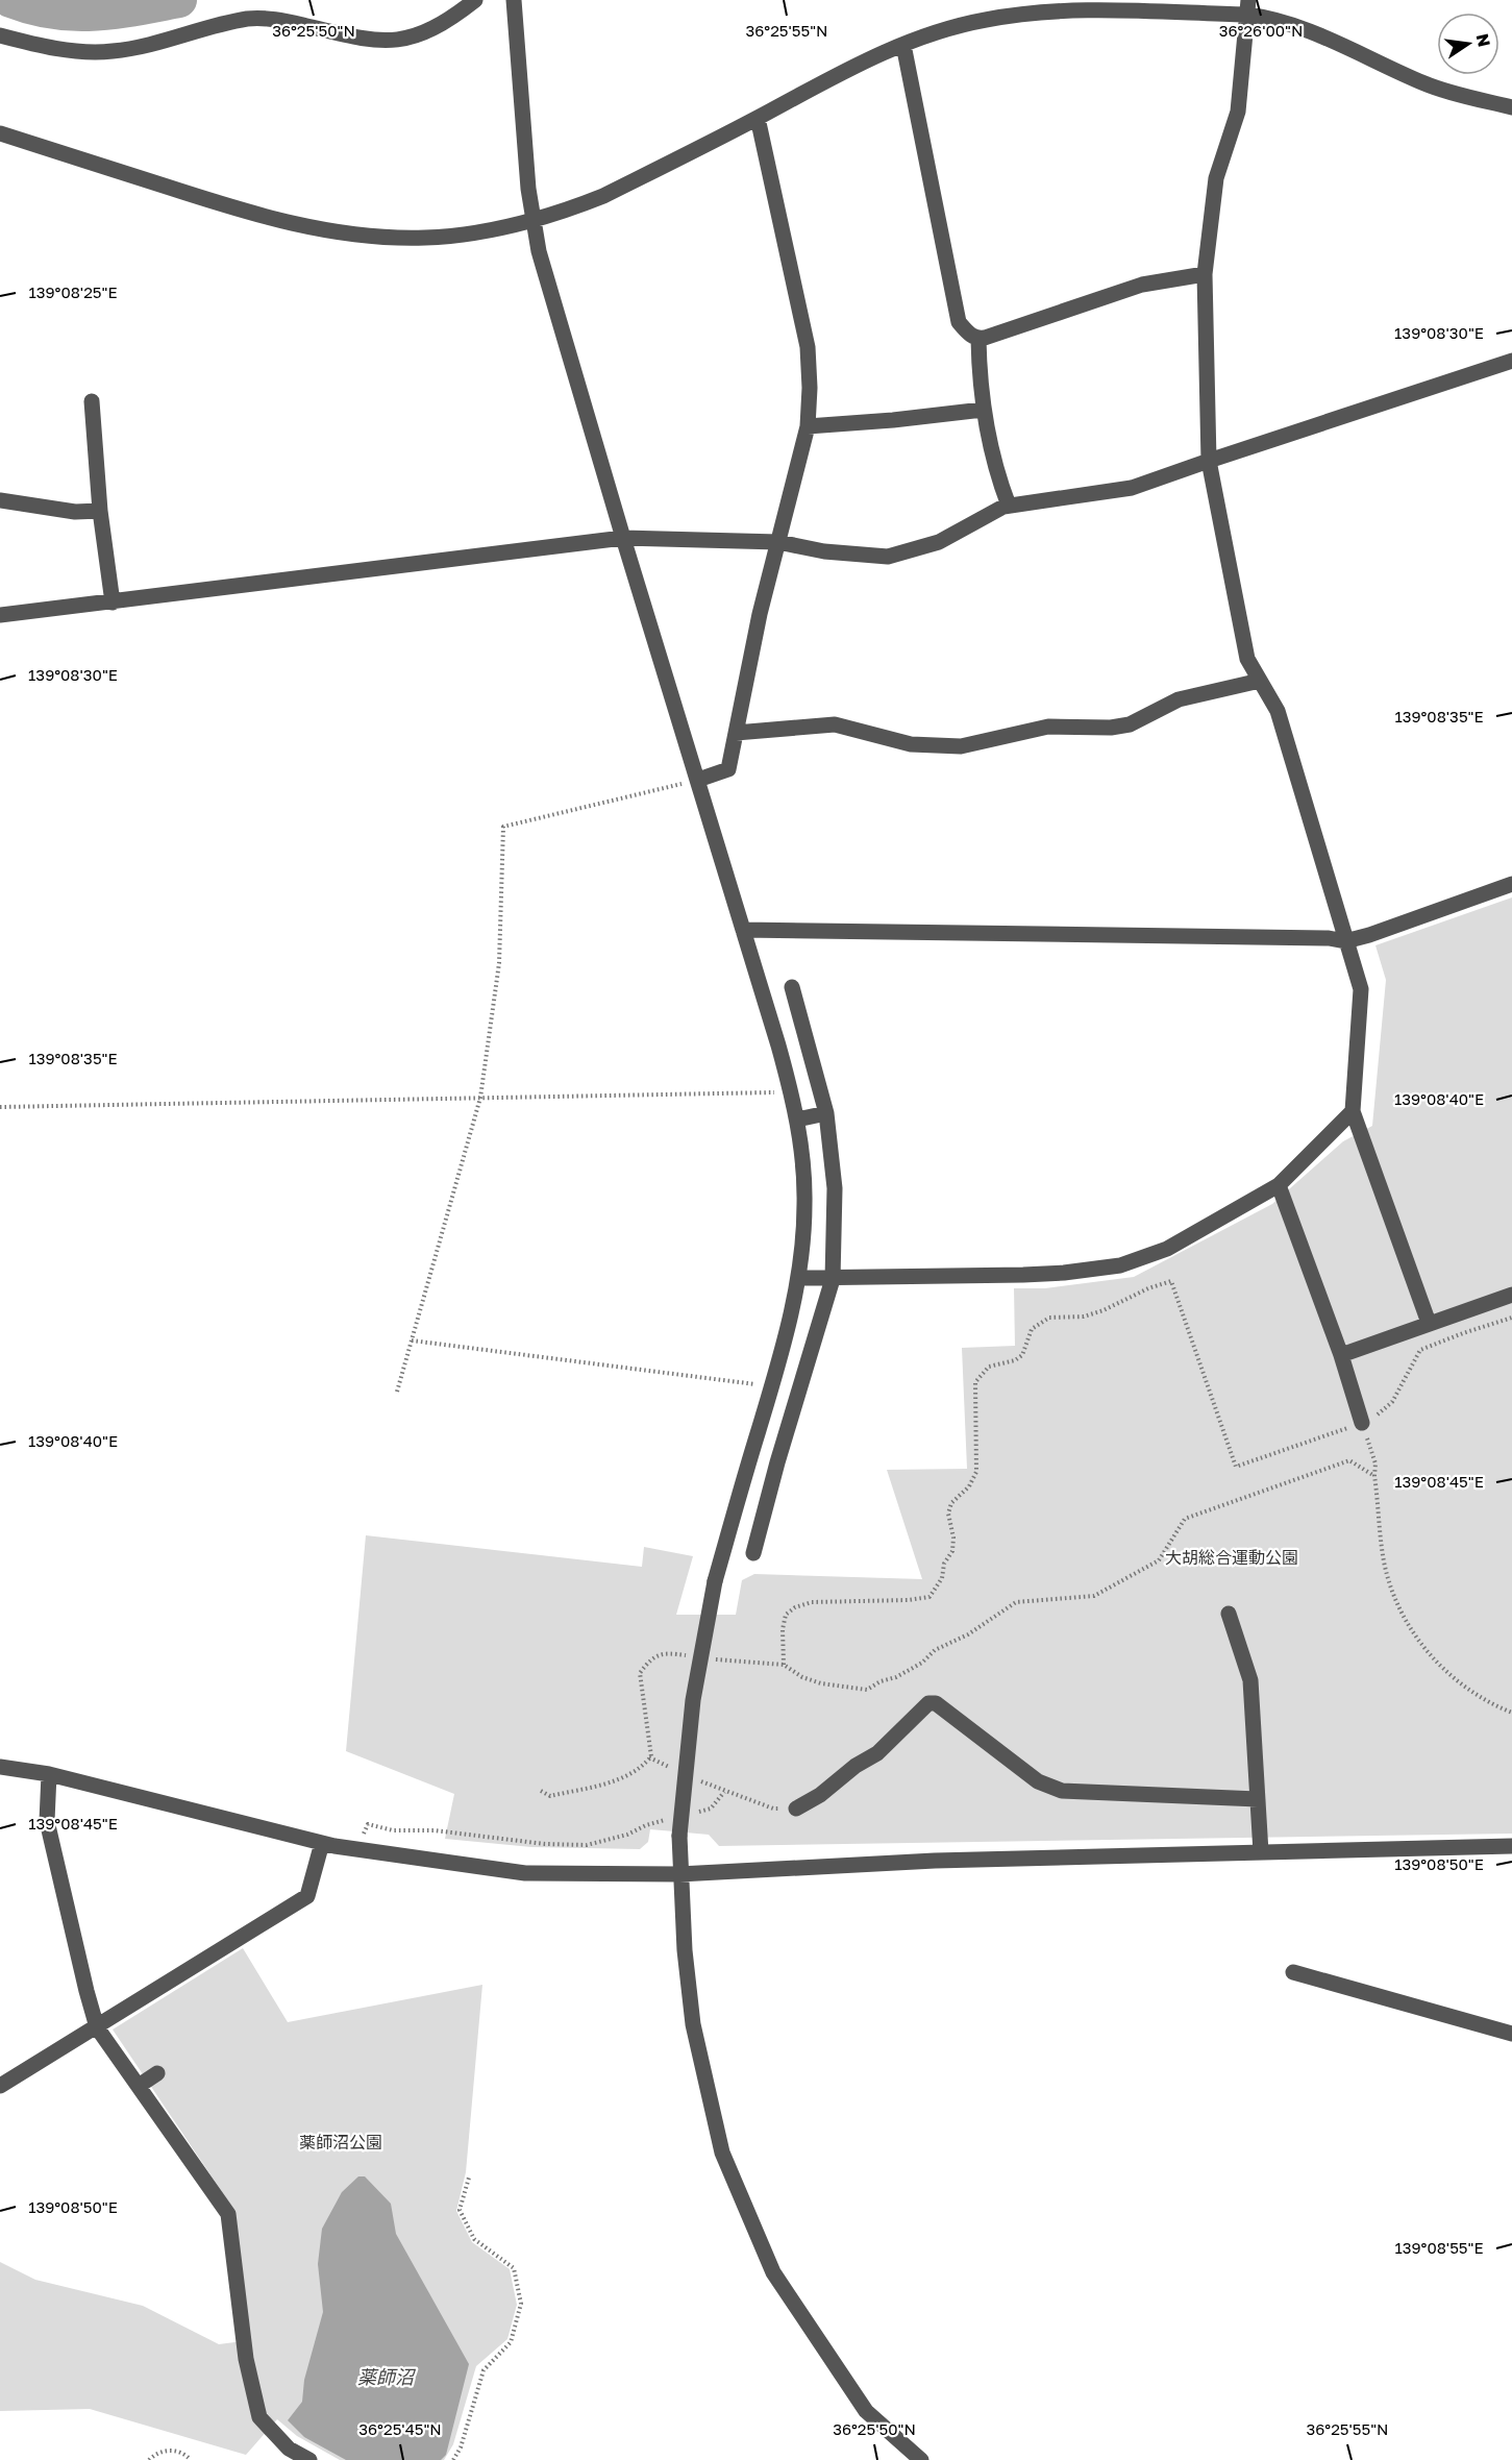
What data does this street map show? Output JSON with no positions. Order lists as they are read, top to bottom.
{
  "water": ["薬師沼"],
  "parks": ["大胡総合運動公園", "薬師沼公園"],
  "north": "right",
  "coordinates": [
    "36°25'50\"N",
    "36°25'55\"N",
    "36°26'00\"N",
    "139°08'25\"E",
    "139°08'30\"E",
    "139°08'35\"E",
    "139°08'40\"E",
    "139°08'45\"E",
    "139°08'50\"E",
    "139°08'55\"E",
    "36°25'45\"N"
  ]
}
